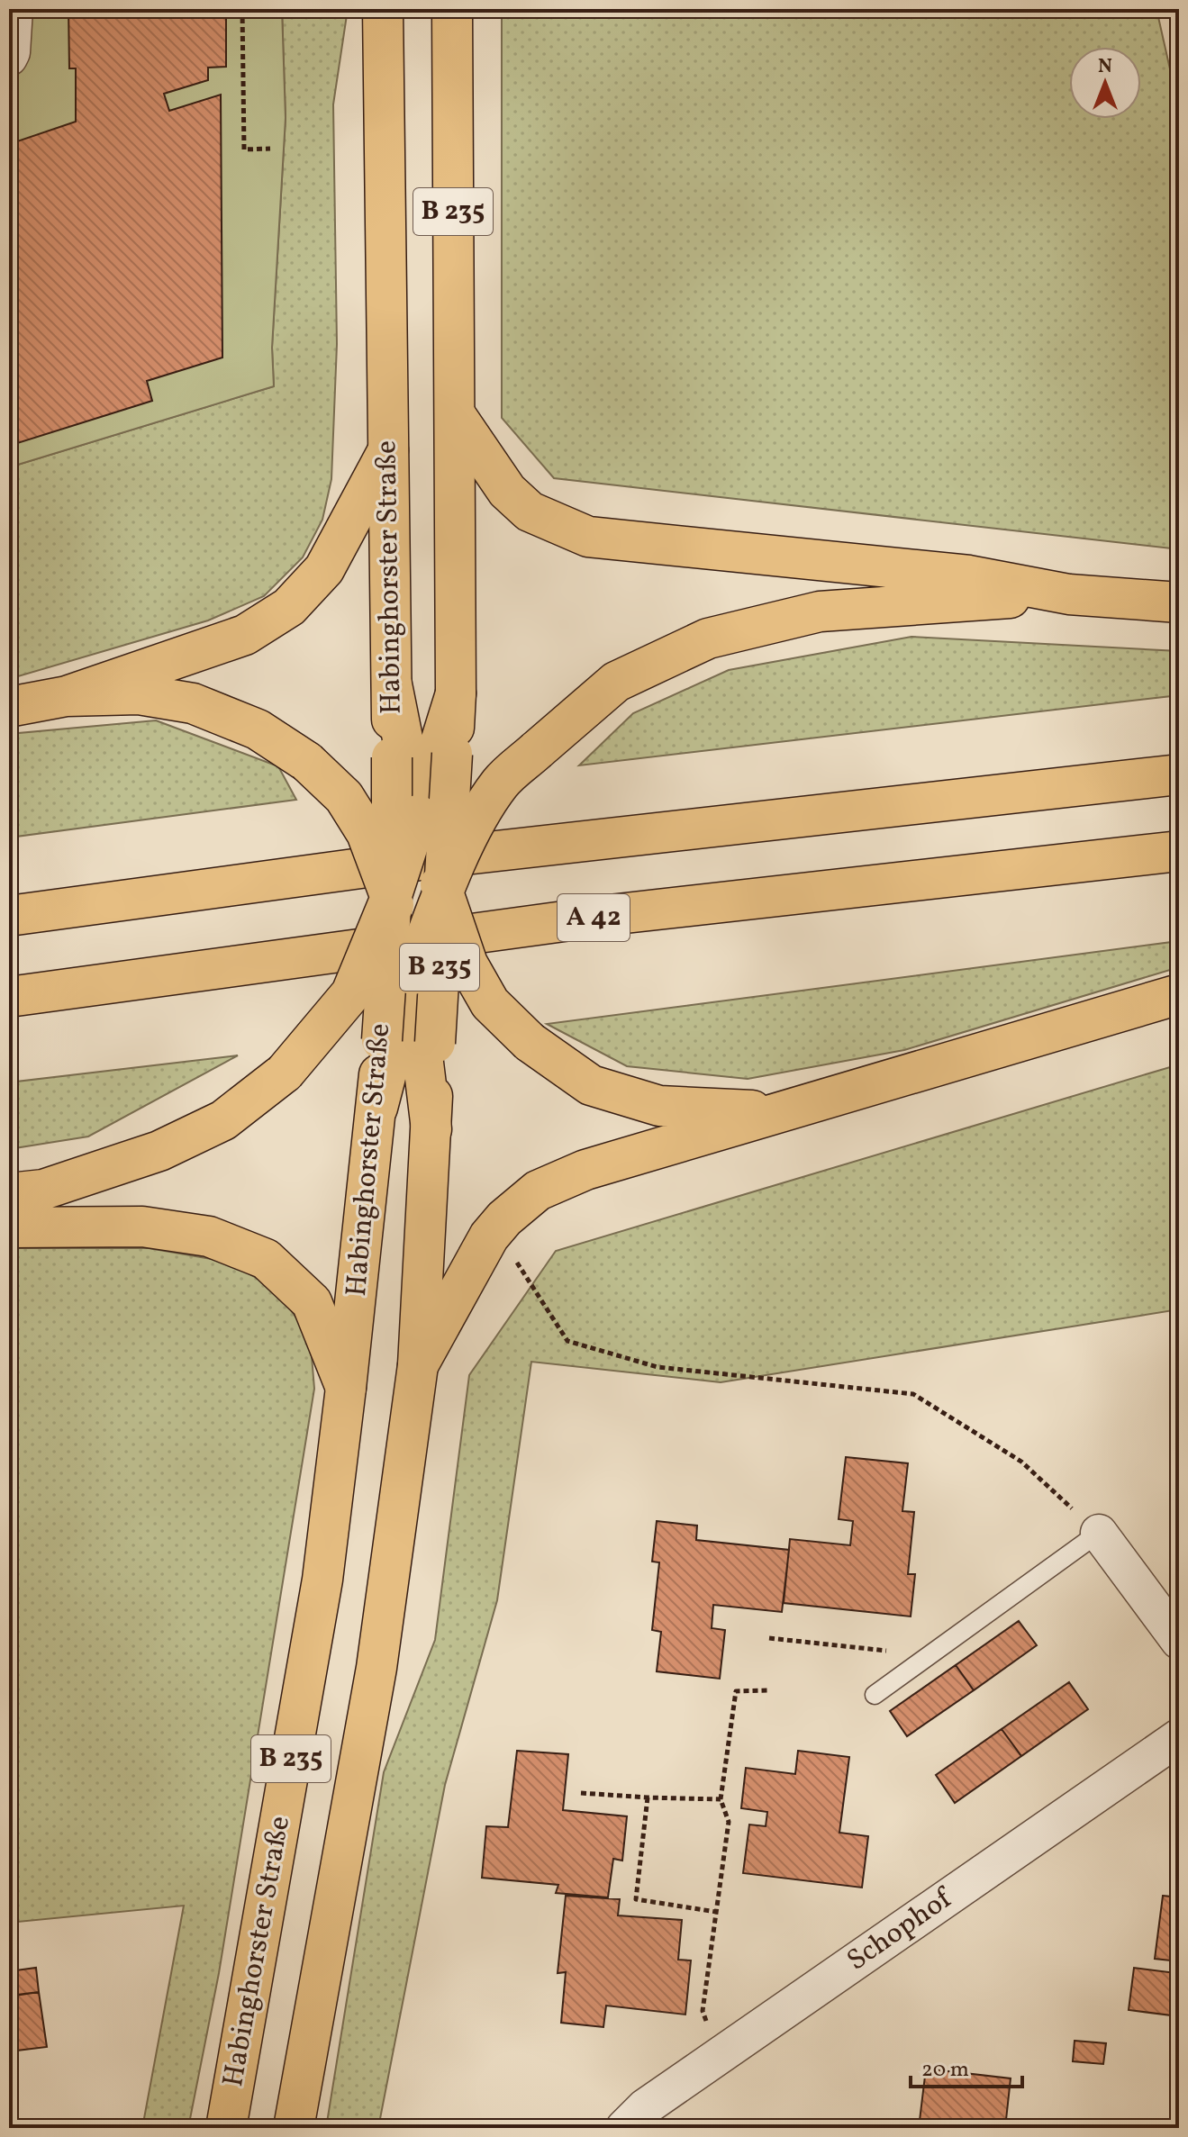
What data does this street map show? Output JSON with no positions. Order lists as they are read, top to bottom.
{
  "streets": {
    "main road": ["B 235", "Habinghorster Straße", "A 42"],
    "street": ["Schophof"]
  },
  "scale_bar": "20 m",
  "north": "top"
}
